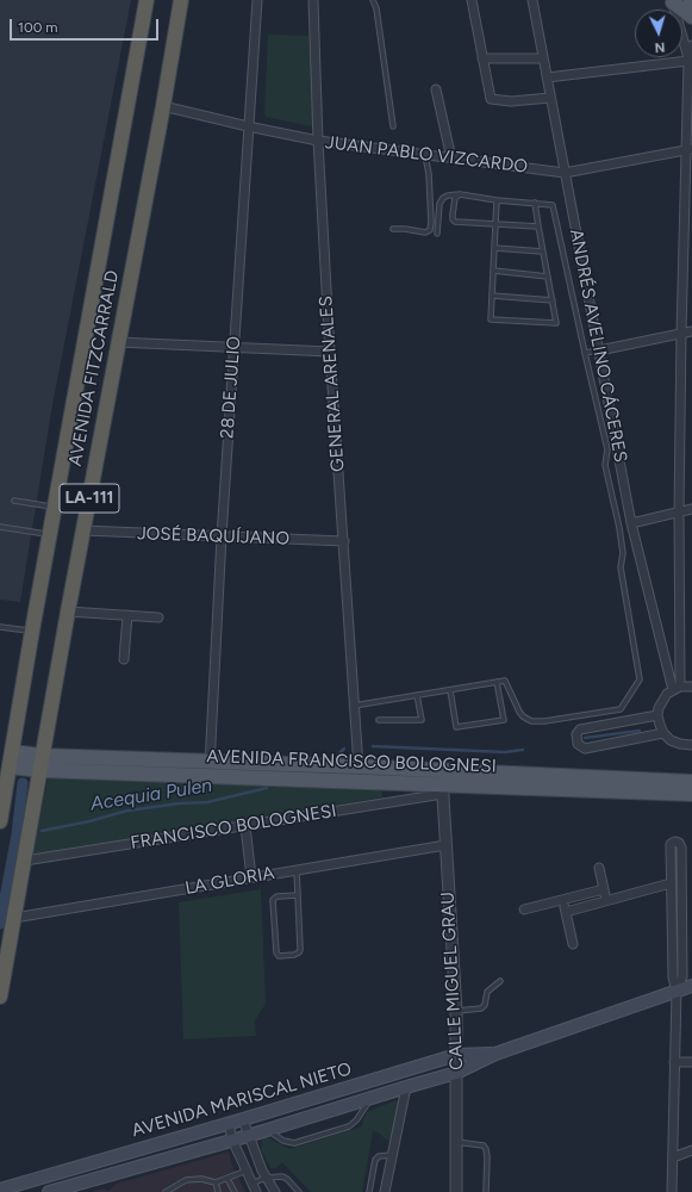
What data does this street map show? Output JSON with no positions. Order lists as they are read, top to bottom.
{
  "streets": {
    "highway": ["AVENIDA FITZCARRALD", "LA-111"],
    "main road": ["AVENIDA FRANCISCO BOLOGNESI", "AVENIDA MARISCAL NIETO"],
    "street": [
      "JUAN PABLO VIZCARDO",
      "ANDRÉS AVELINO CÁCERES",
      "GENERAL ARENALES",
      "28 DE JULIO",
      "JOSÉ BAQUÍJANO",
      "FRANCISCO BOLOGNESI",
      "LA GLORIA",
      "CALLE MIGUEL GRAU"
    ]
  },
  "crossings": [
    ["JUAN PABLO VIZCARDO", "ANDRÉS AVELINO CÁCERES"],
    ["JUAN PABLO VIZCARDO", "AVENIDA FITZCARRALD"],
    ["JUAN PABLO VIZCARDO", "GENERAL ARENALES"],
    ["JUAN PABLO VIZCARDO", "28 DE JULIO"],
    ["AVENIDA FITZCARRALD", "JOSÉ BAQUÍJANO"],
    ["AVENIDA FITZCARRALD", "AVENIDA FRANCISCO BOLOGNESI"],
    ["AVENIDA FITZCARRALD", "FRANCISCO BOLOGNESI"],
    ["AVENIDA FITZCARRALD", "LA GLORIA"],
    ["GENERAL ARENALES", "JOSÉ BAQUÍJANO"],
    ["GENERAL ARENALES", "AVENIDA FRANCISCO BOLOGNESI"],
    ["28 DE JULIO", "JOSÉ BAQUÍJANO"],
    ["28 DE JULIO", "AVENIDA FRANCISCO BOLOGNESI"],
    ["AVENIDA FRANCISCO BOLOGNESI", "FRANCISCO BOLOGNESI"],
    ["AVENIDA FRANCISCO BOLOGNESI", "CALLE MIGUEL GRAU"],
    ["FRANCISCO BOLOGNESI", "CALLE MIGUEL GRAU"],
    ["LA GLORIA", "CALLE MIGUEL GRAU"],
    ["CALLE MIGUEL GRAU", "AVENIDA MARISCAL NIETO"]
  ],
  "water": ["Acequia Pulen"],
  "scale_bar": "100 m",
  "north": "bottom"
}
